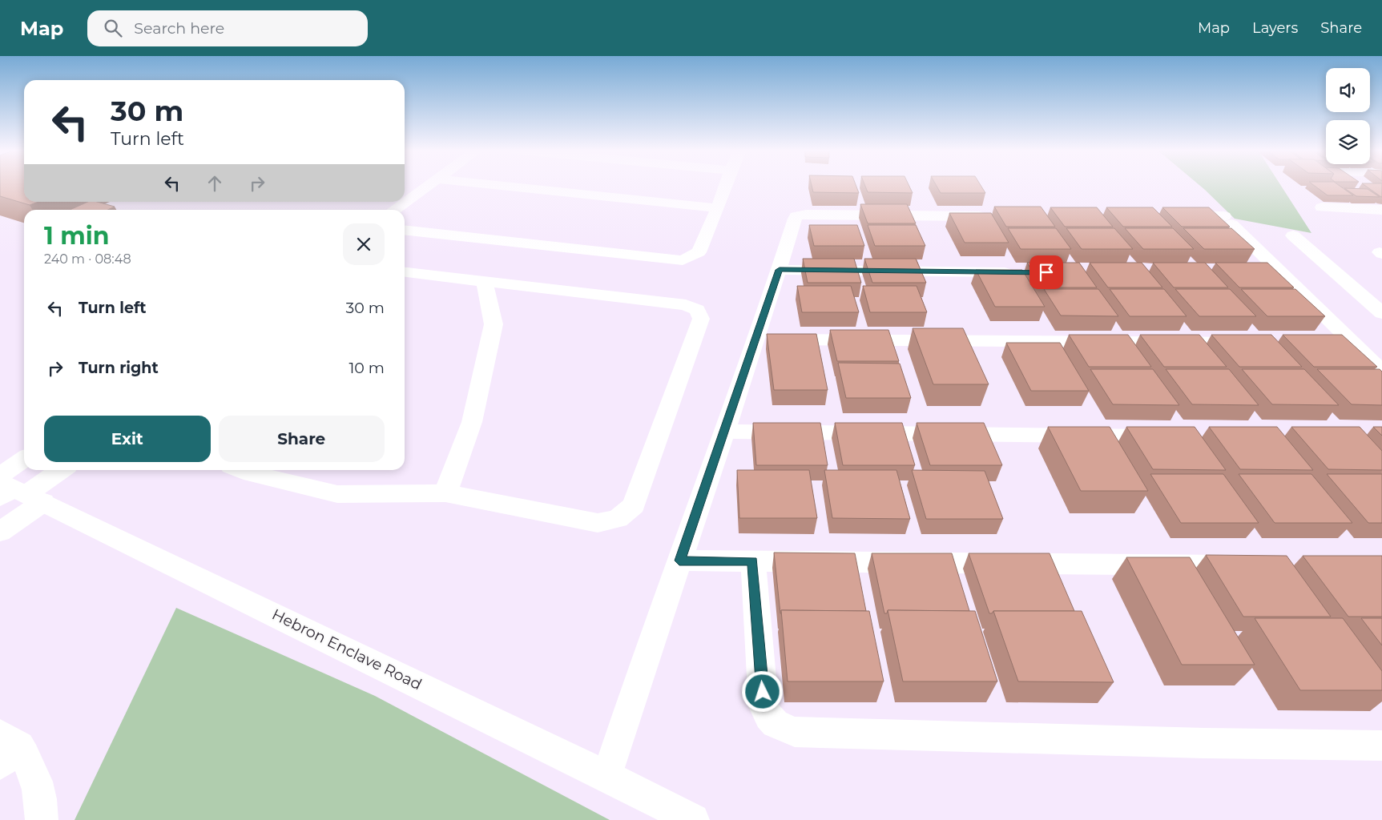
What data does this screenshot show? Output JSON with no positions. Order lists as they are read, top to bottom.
{
  "streets": {
    "street": ["Hebron Enclave Road"]
  },
  "page": {
    "header": "Map",
    "search": "Search here",
    "nav": ["Map", "Layers", "Share"],
    "turn": ["30 m", "Turn left"],
    "heading": ["1 min", "240 m · 08:48"],
    "list": [
      {
        "name": "Turn left",
        "value": "30 m"
      },
      {
        "name": "Turn right",
        "value": "10 m"
      }
    ],
    "buttons": ["Exit", "Share"]
  }
}
